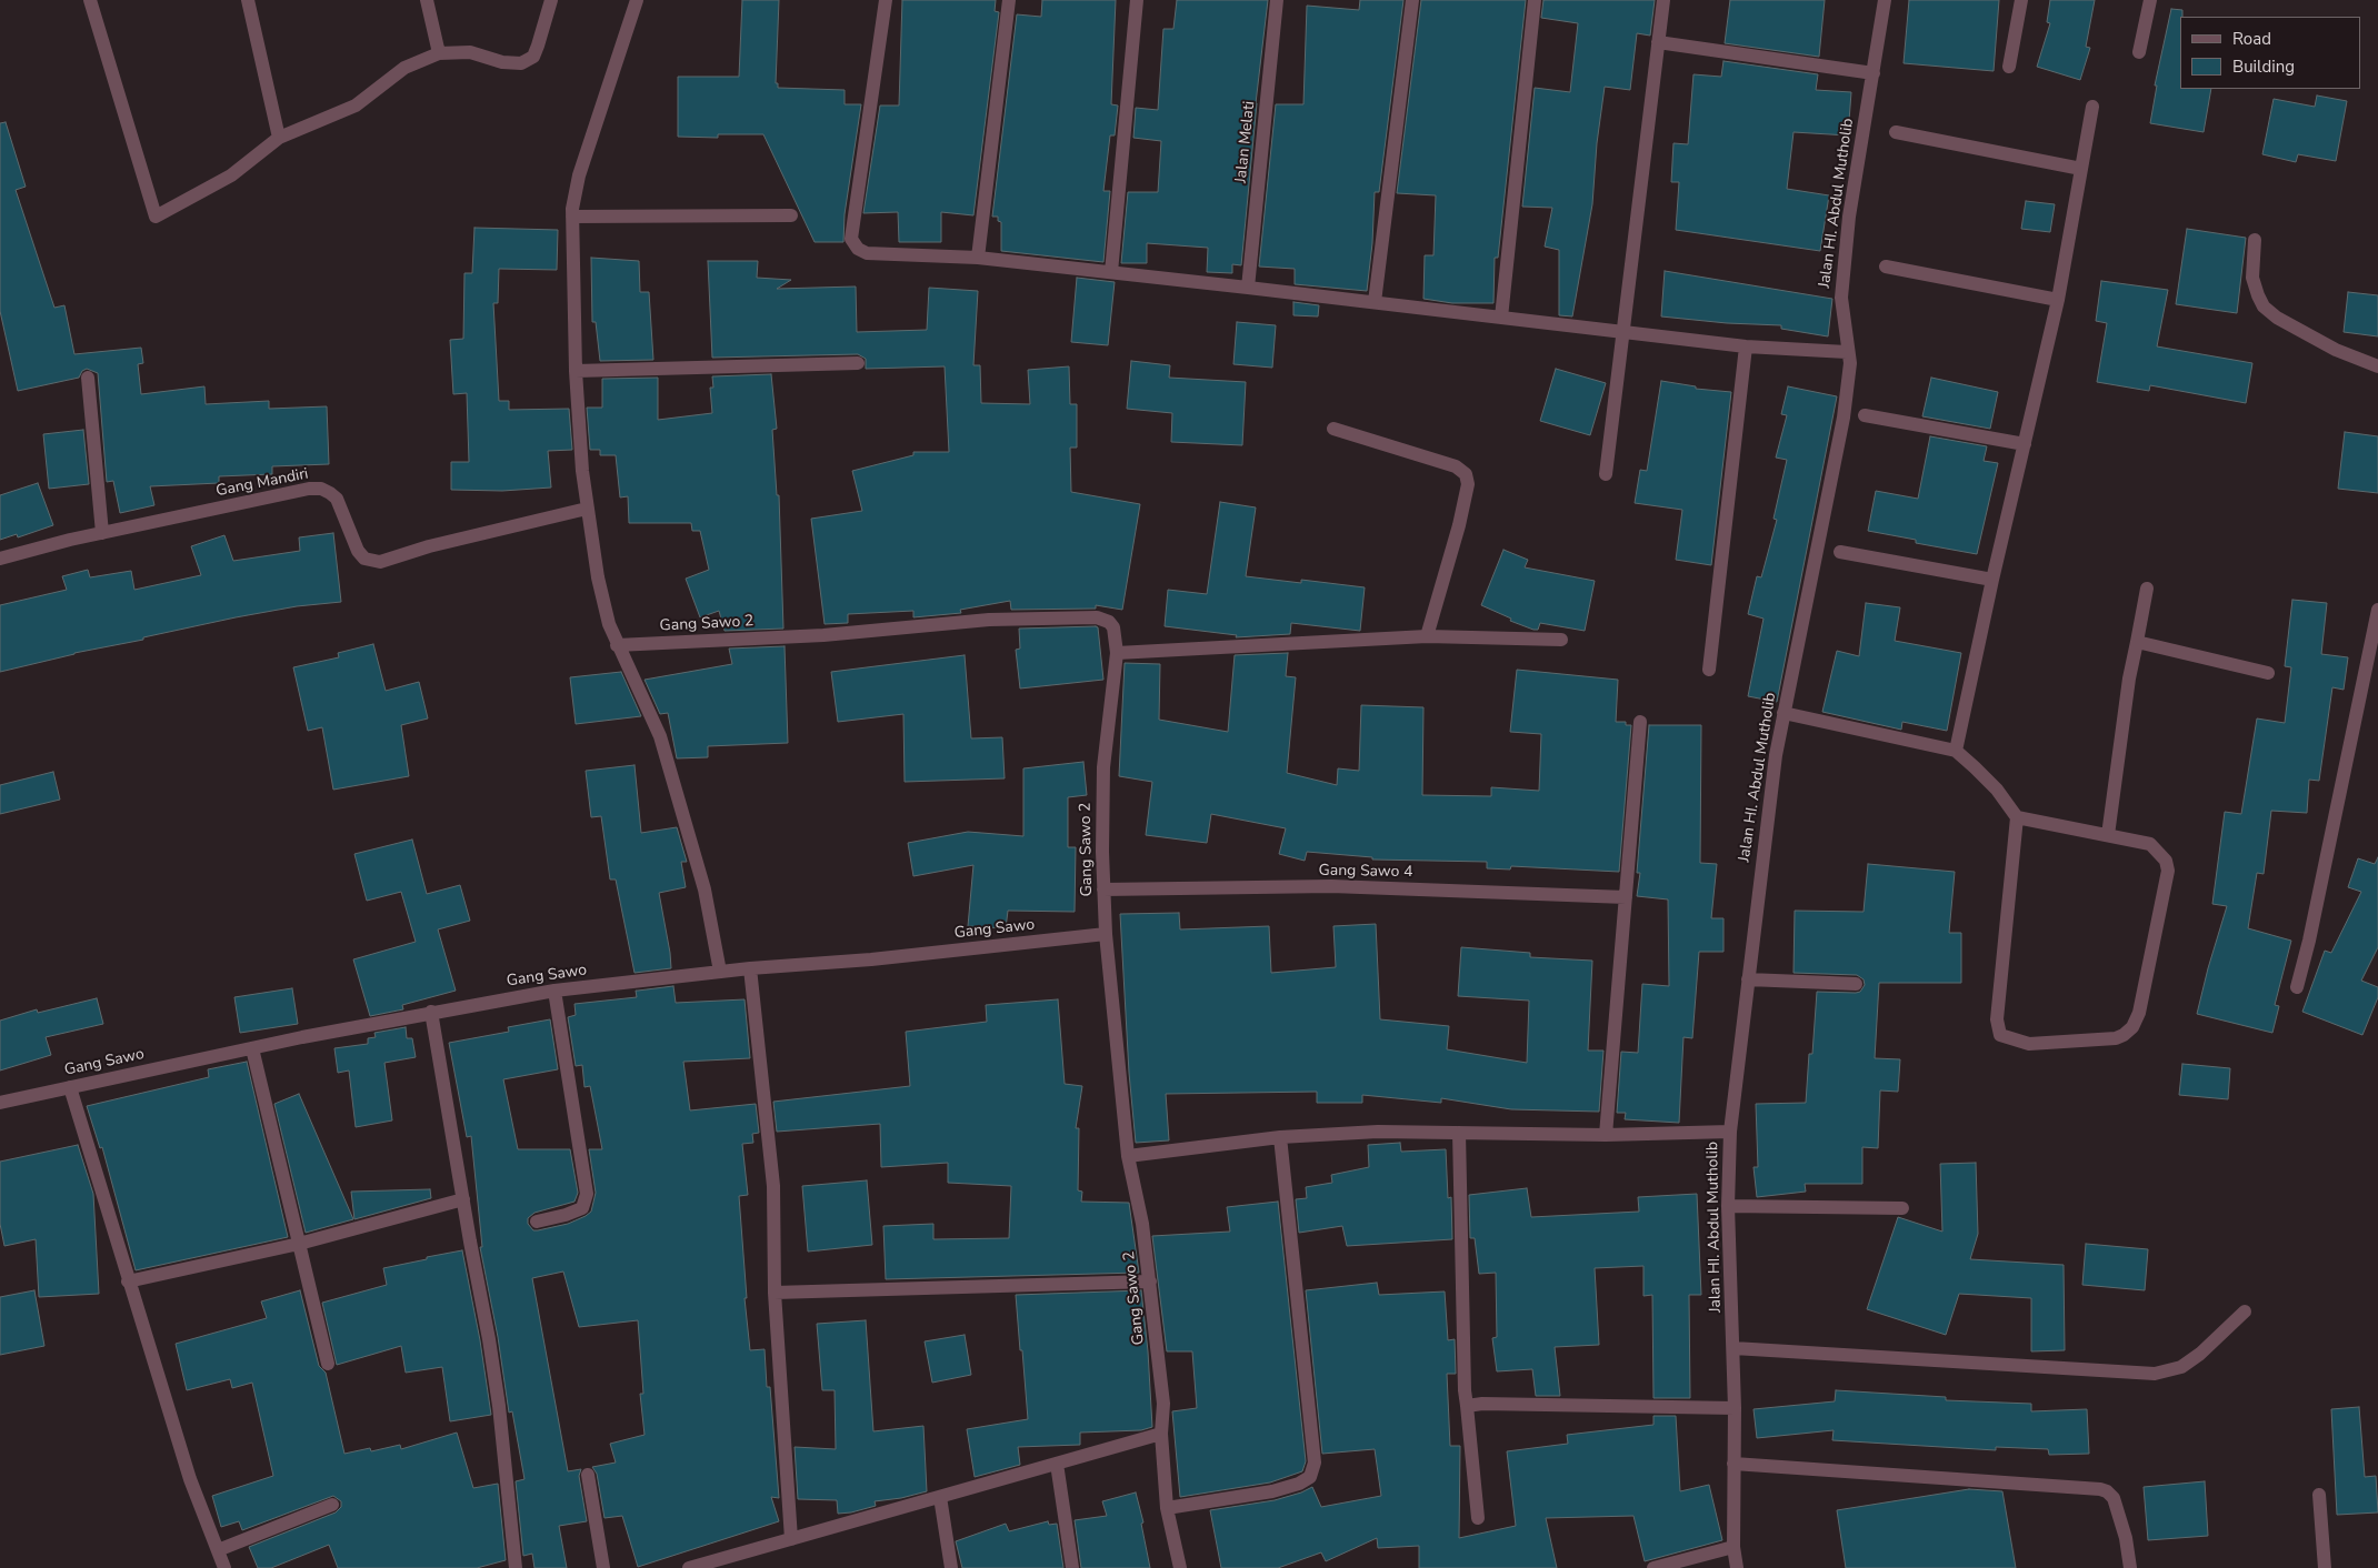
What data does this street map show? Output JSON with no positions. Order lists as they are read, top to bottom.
{
  "streets": {
    "street": [
      "Jalan Melati",
      "Jalan HI. Abdul Mutholib",
      "Gang Mandiri",
      "Gang Sawo 2",
      "Gang Sawo 4",
      "Gang Sawo"
    ]
  },
  "crossings": [
    ["Gang Sawo 2", "Gang Sawo 4"],
    ["Gang Sawo 2", "Gang Sawo"]
  ],
  "legend": ["Road", "Building"]
}
